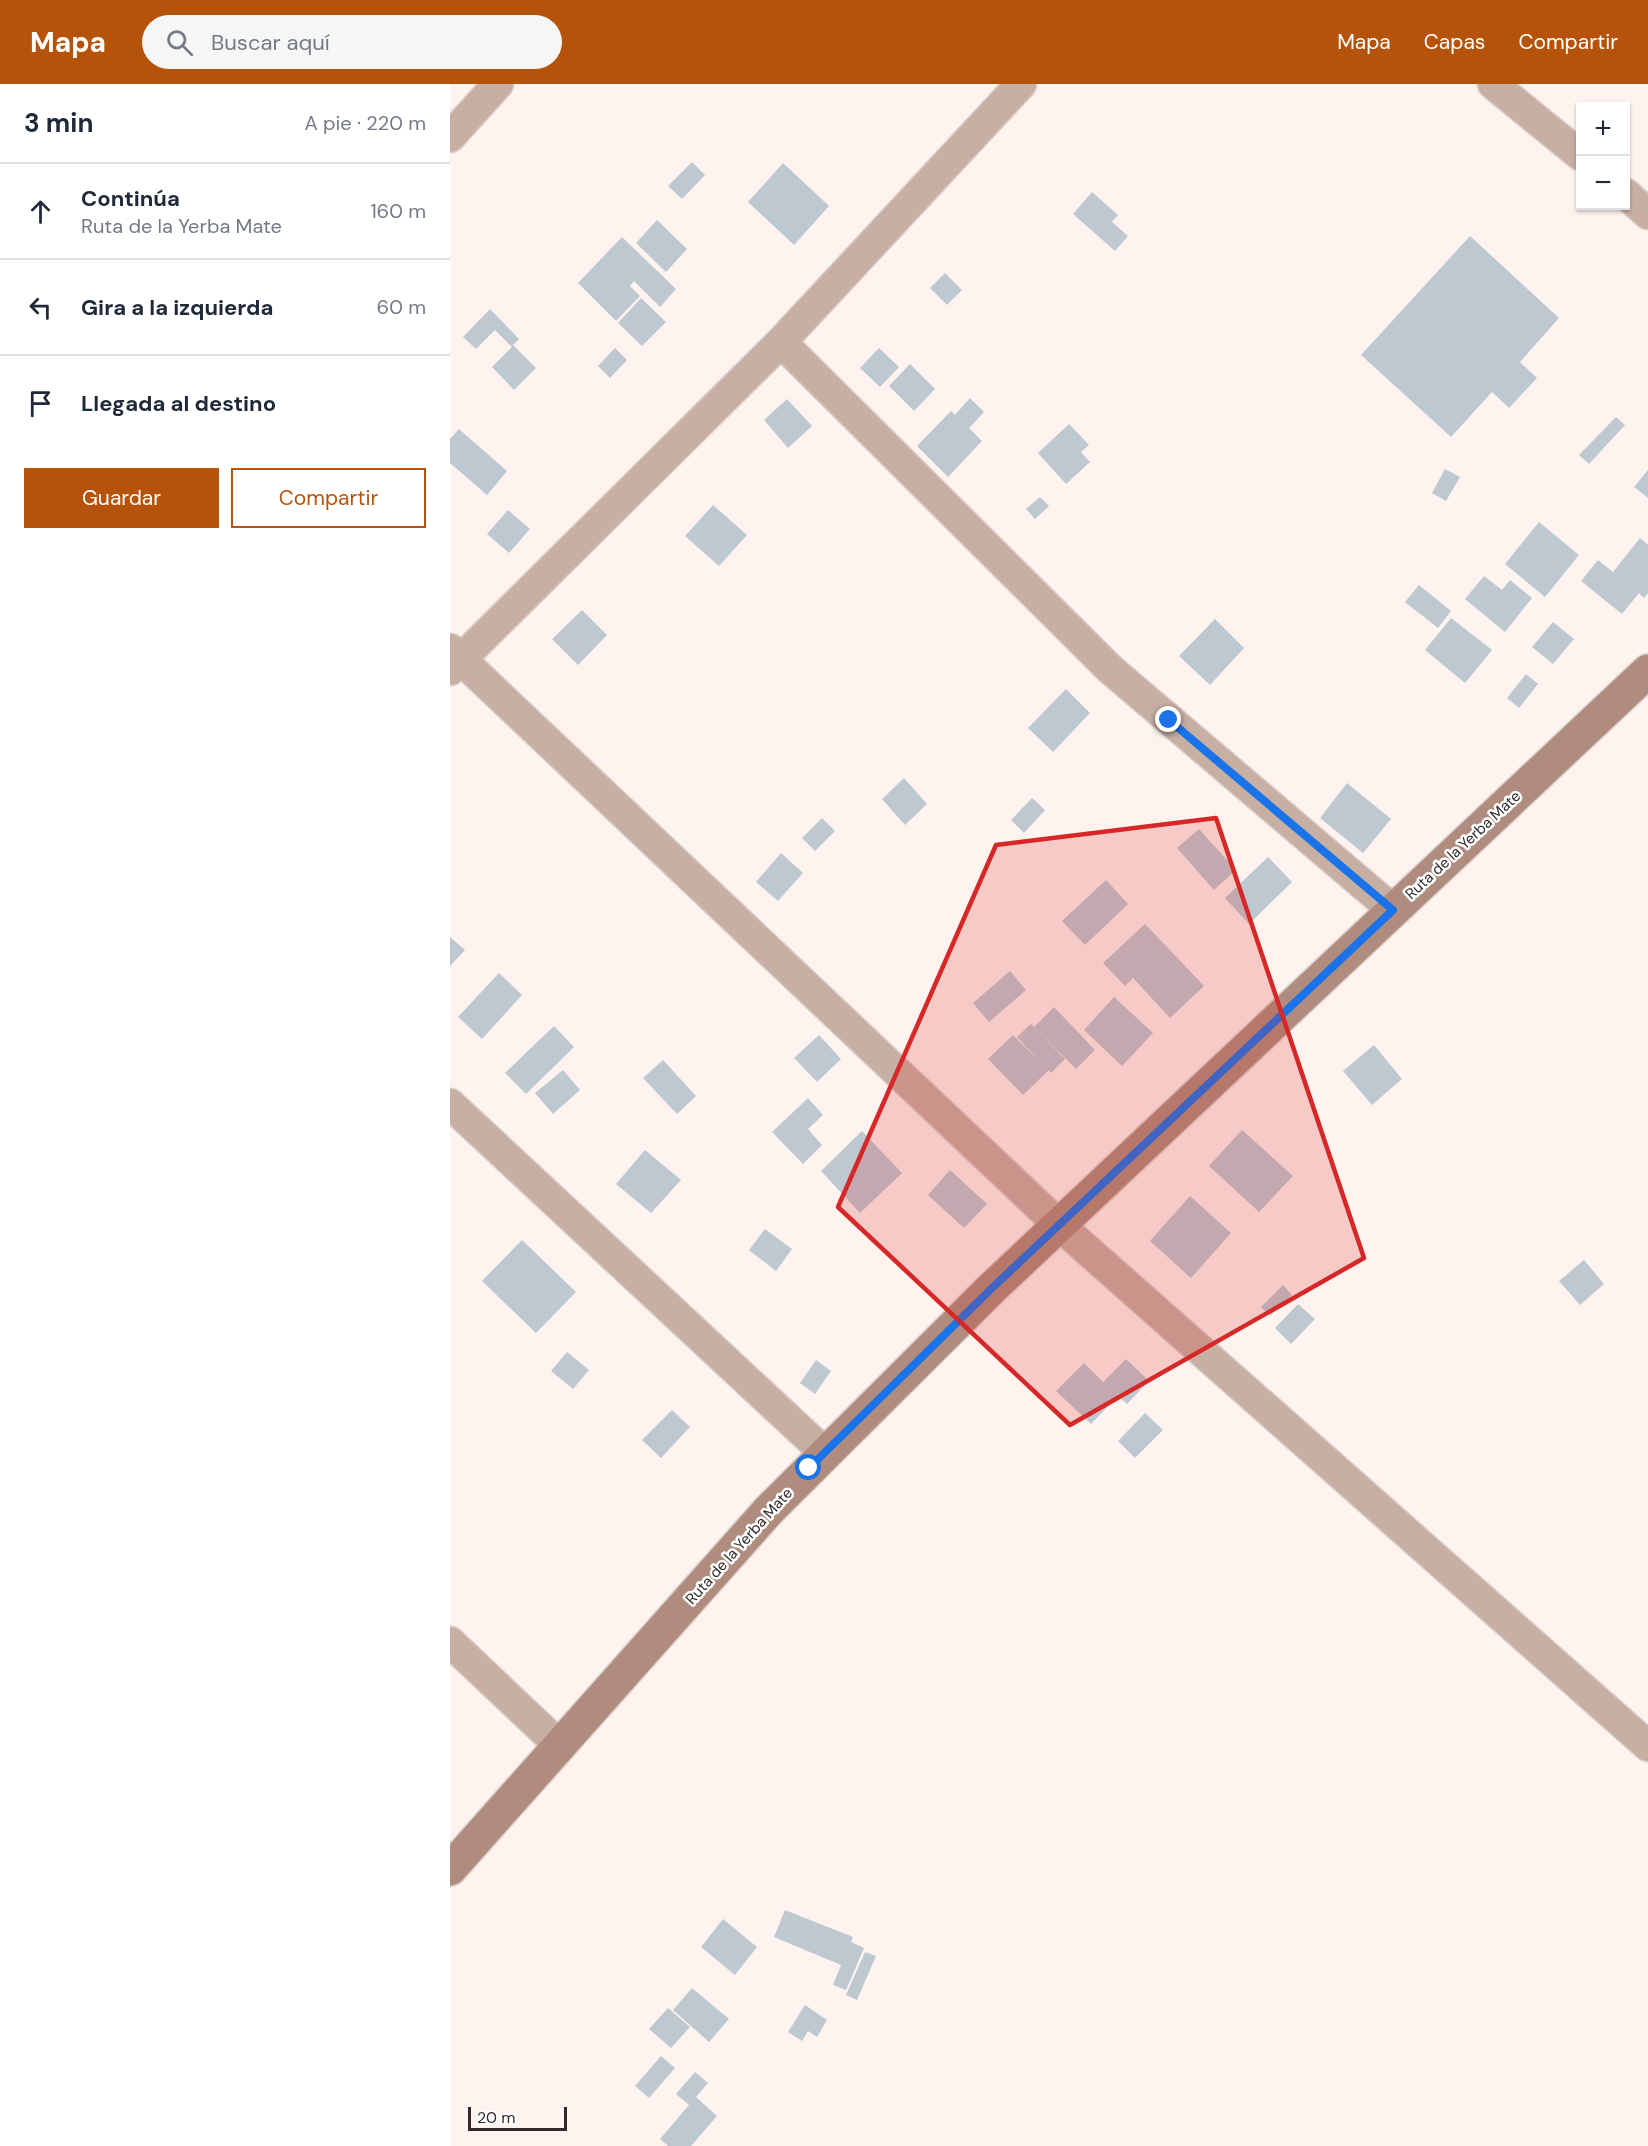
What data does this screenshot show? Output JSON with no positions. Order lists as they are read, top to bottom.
{
  "streets": {
    "main road": ["Ruta de la Yerba Mate"]
  },
  "scale_bar": "20 m",
  "page": {
    "header": "Mapa",
    "search": "Buscar aquí",
    "nav": ["Mapa", "Capas", "Compartir"],
    "heading": ["3 min", "A pie · 220 m"],
    "map_buttons": ["+", "−"],
    "list": [
      ["Continúa", "Ruta de la Yerba Mate", "160 m"],
      ["Gira a la izquierda", "60 m"],
      "Llegada al destino"
    ],
    "buttons": ["Guardar", "Compartir"],
    "scale": "20 m"
  }
}
